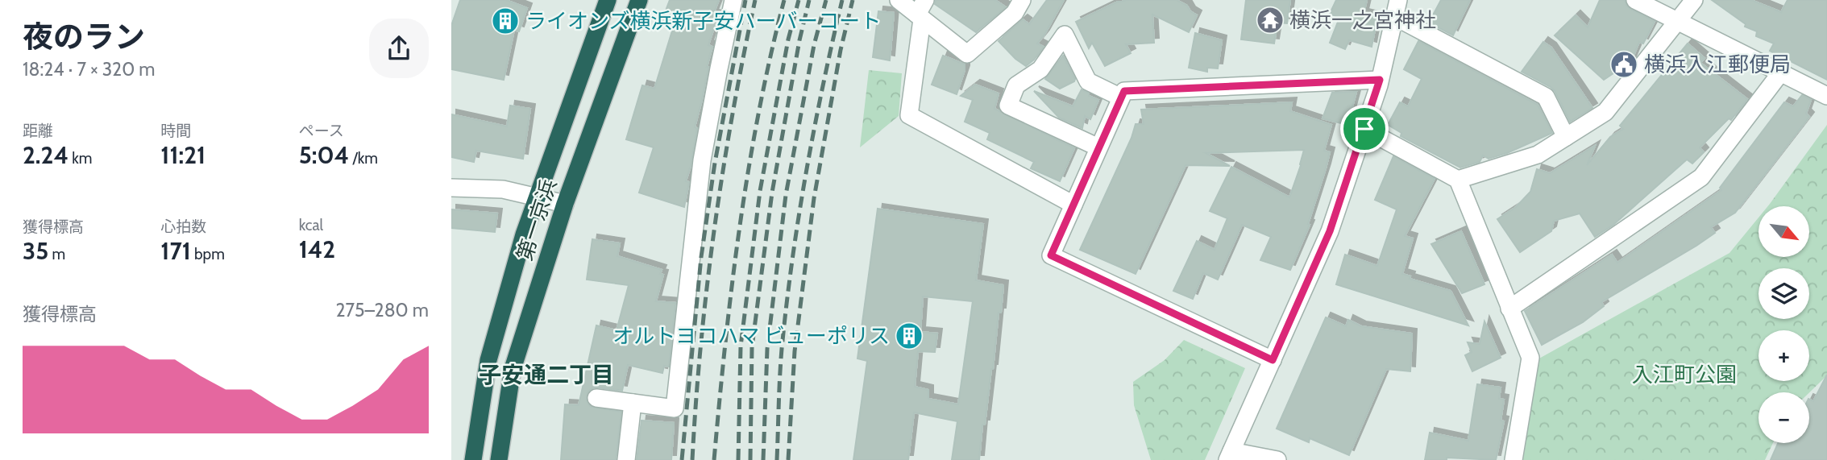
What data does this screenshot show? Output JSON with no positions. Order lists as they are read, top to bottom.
{
  "streets": {
    "highway": ["第一京浜"]
  },
  "districts": ["子安通二丁目"],
  "parks": ["入江町公園"],
  "places": {
    "temple": ["横浜一之宮神社"],
    "building": ["ライオンズ横浜新子安ハーバーコート", "オルトヨコハマ ビューポリス"],
    "public building": ["横浜入江郵便局"]
  },
  "north": "bottom right",
  "page": {
    "heading": ["夜のラン", "18:24 · 7 × 320 m"],
    "stats": [
      ["距離", "2.24 km"],
      ["時間", "11:21"],
      ["ペース", "5:04 /km"],
      ["獲得標高", "35 m"],
      ["心拍数", "171 bpm"],
      ["kcal", "142"]
    ],
    "map_buttons": ["+", "−"],
    "chart": ["獲得標高", "275–280 m"]
  }
}
